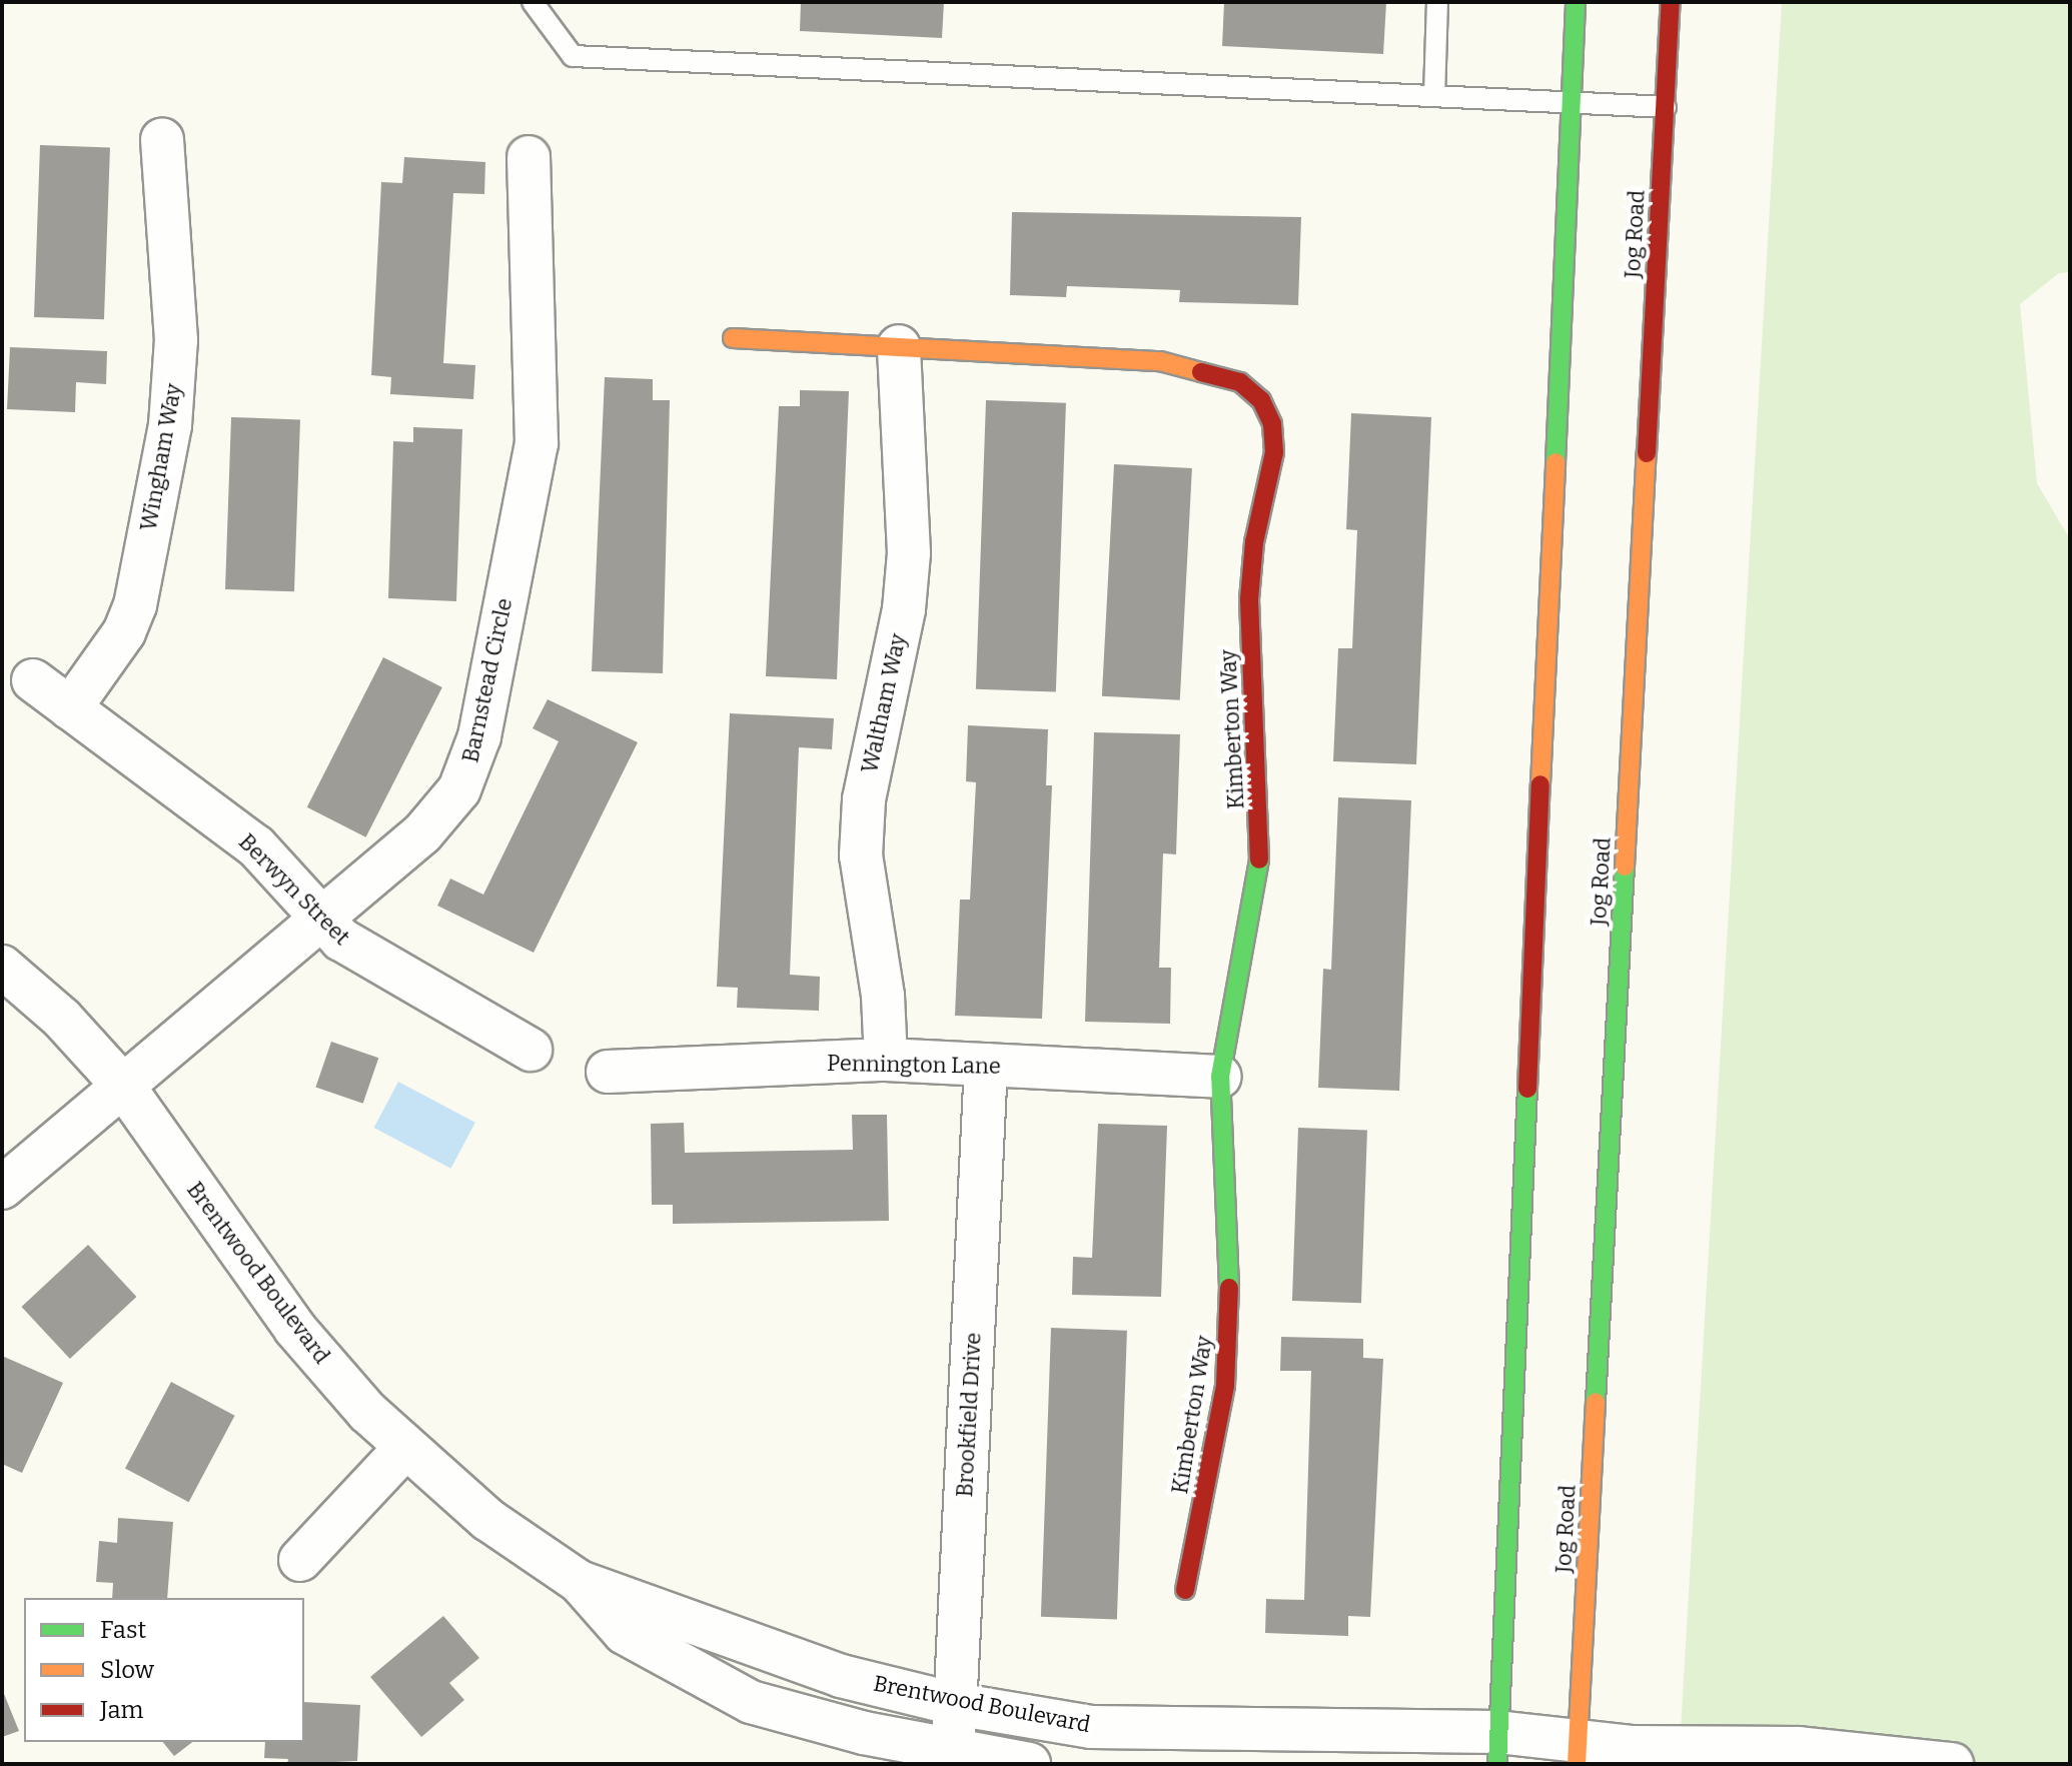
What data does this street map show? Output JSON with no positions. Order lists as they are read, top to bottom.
{
  "streets": {
    "main road": ["Jog Road", "Kimberton Way"],
    "street": [
      "Wingham Way",
      "Barnstead Circle",
      "Waltham Way",
      "Berwyn Street",
      "Pennington Lane",
      "Brentwood Boulevard",
      "Brookfield Drive"
    ]
  },
  "crossings": [
    ["Jog Road", "Brentwood Boulevard"],
    ["Wingham Way", "Berwyn Street"],
    ["Barnstead Circle", "Berwyn Street"],
    ["Barnstead Circle", "Brentwood Boulevard"],
    ["Waltham Way", "Kimberton Way"],
    ["Waltham Way", "Pennington Lane"],
    ["Kimberton Way", "Pennington Lane"],
    ["Pennington Lane", "Brookfield Drive"],
    ["Brentwood Boulevard", "Brookfield Drive"]
  ],
  "legend": ["Fast", "Slow", "Jam"]
}
